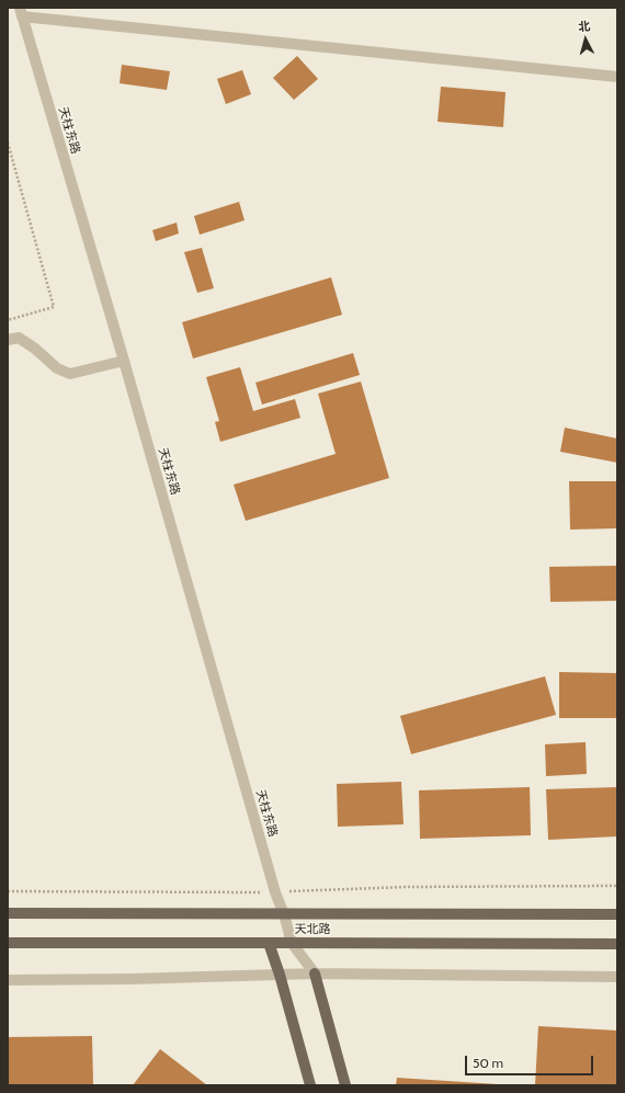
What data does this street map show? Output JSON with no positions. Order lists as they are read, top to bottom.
{
  "streets": {
    "main road": ["天北路"],
    "street": ["天柱东路"]
  },
  "crossings": [
    ["天柱东路", "天北路"]
  ],
  "scale_bar": "50 m",
  "north": "top"
}
